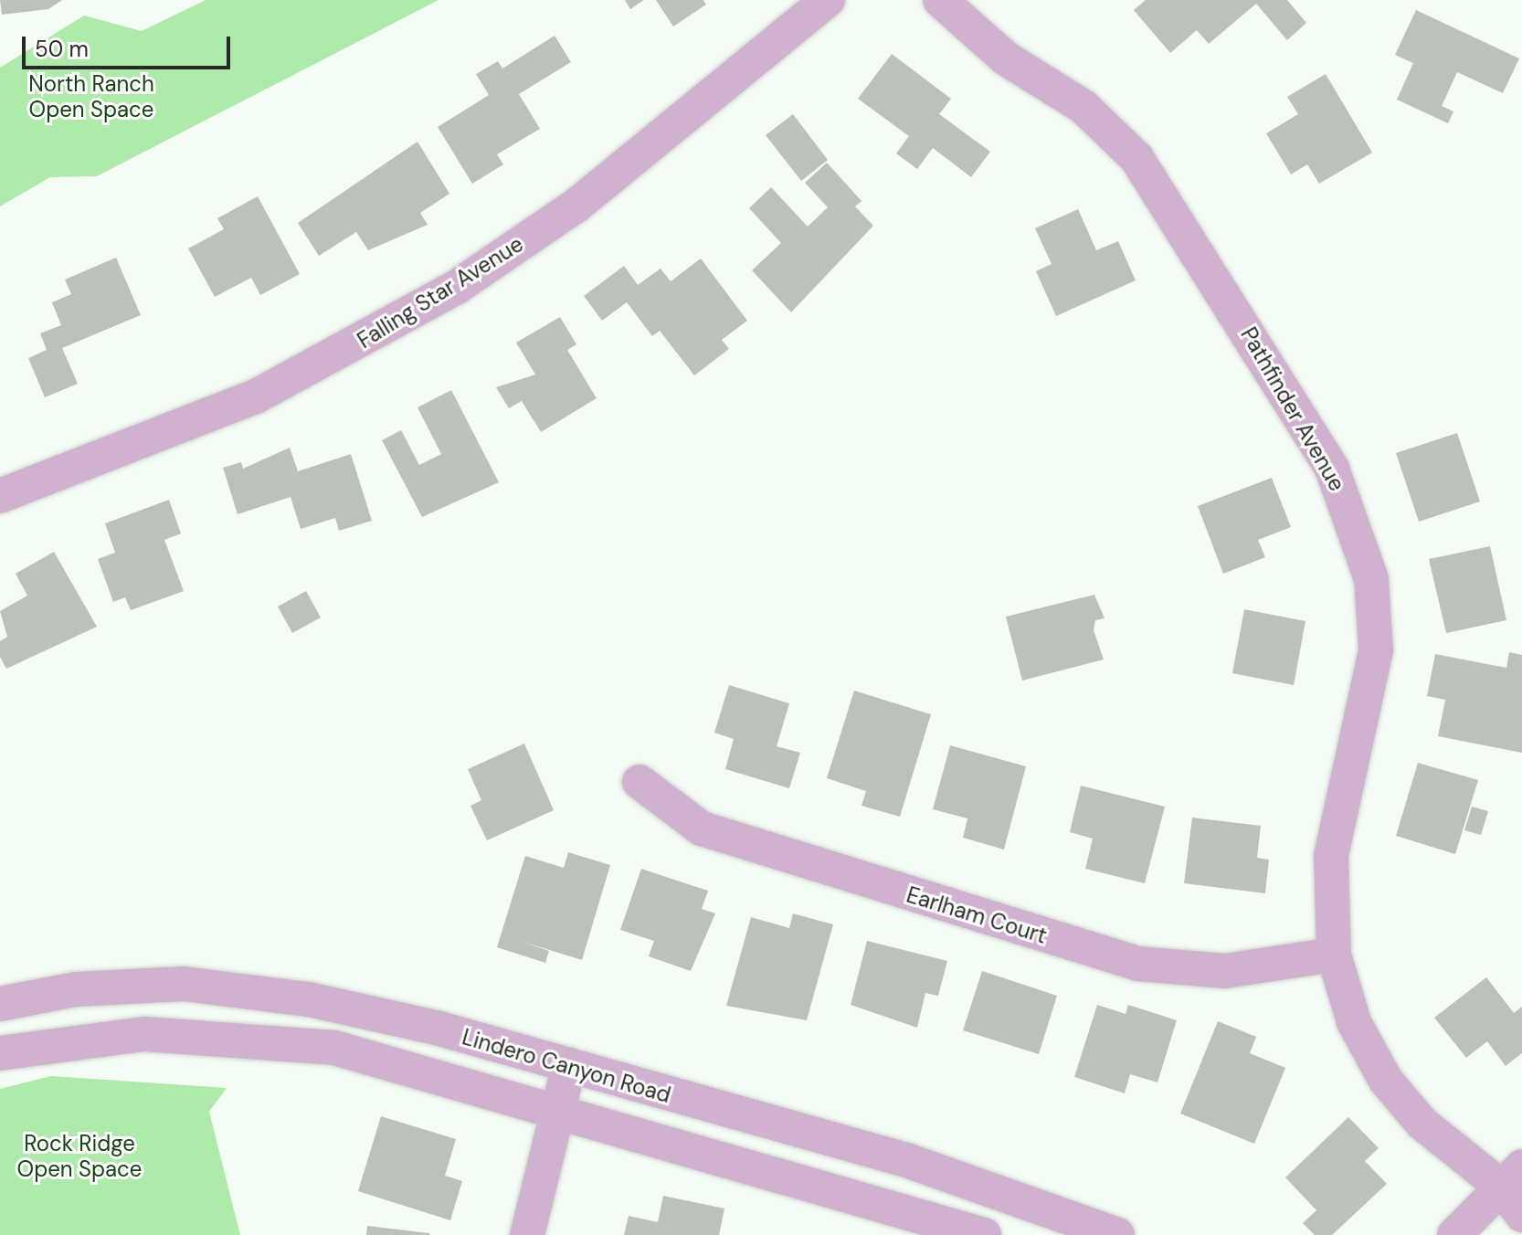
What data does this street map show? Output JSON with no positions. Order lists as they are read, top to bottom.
{
  "streets": {
    "street": [
      "Falling Star Avenue",
      "Pathfinder Avenue",
      "Earlham Court",
      "Lindero Canyon Road"
    ]
  },
  "crossings": [
    ["Pathfinder Avenue", "Earlham Court"]
  ],
  "parks": ["North Ranch Open Space", "Rock Ridge Open Space"],
  "scale_bar": "50 m"
}
